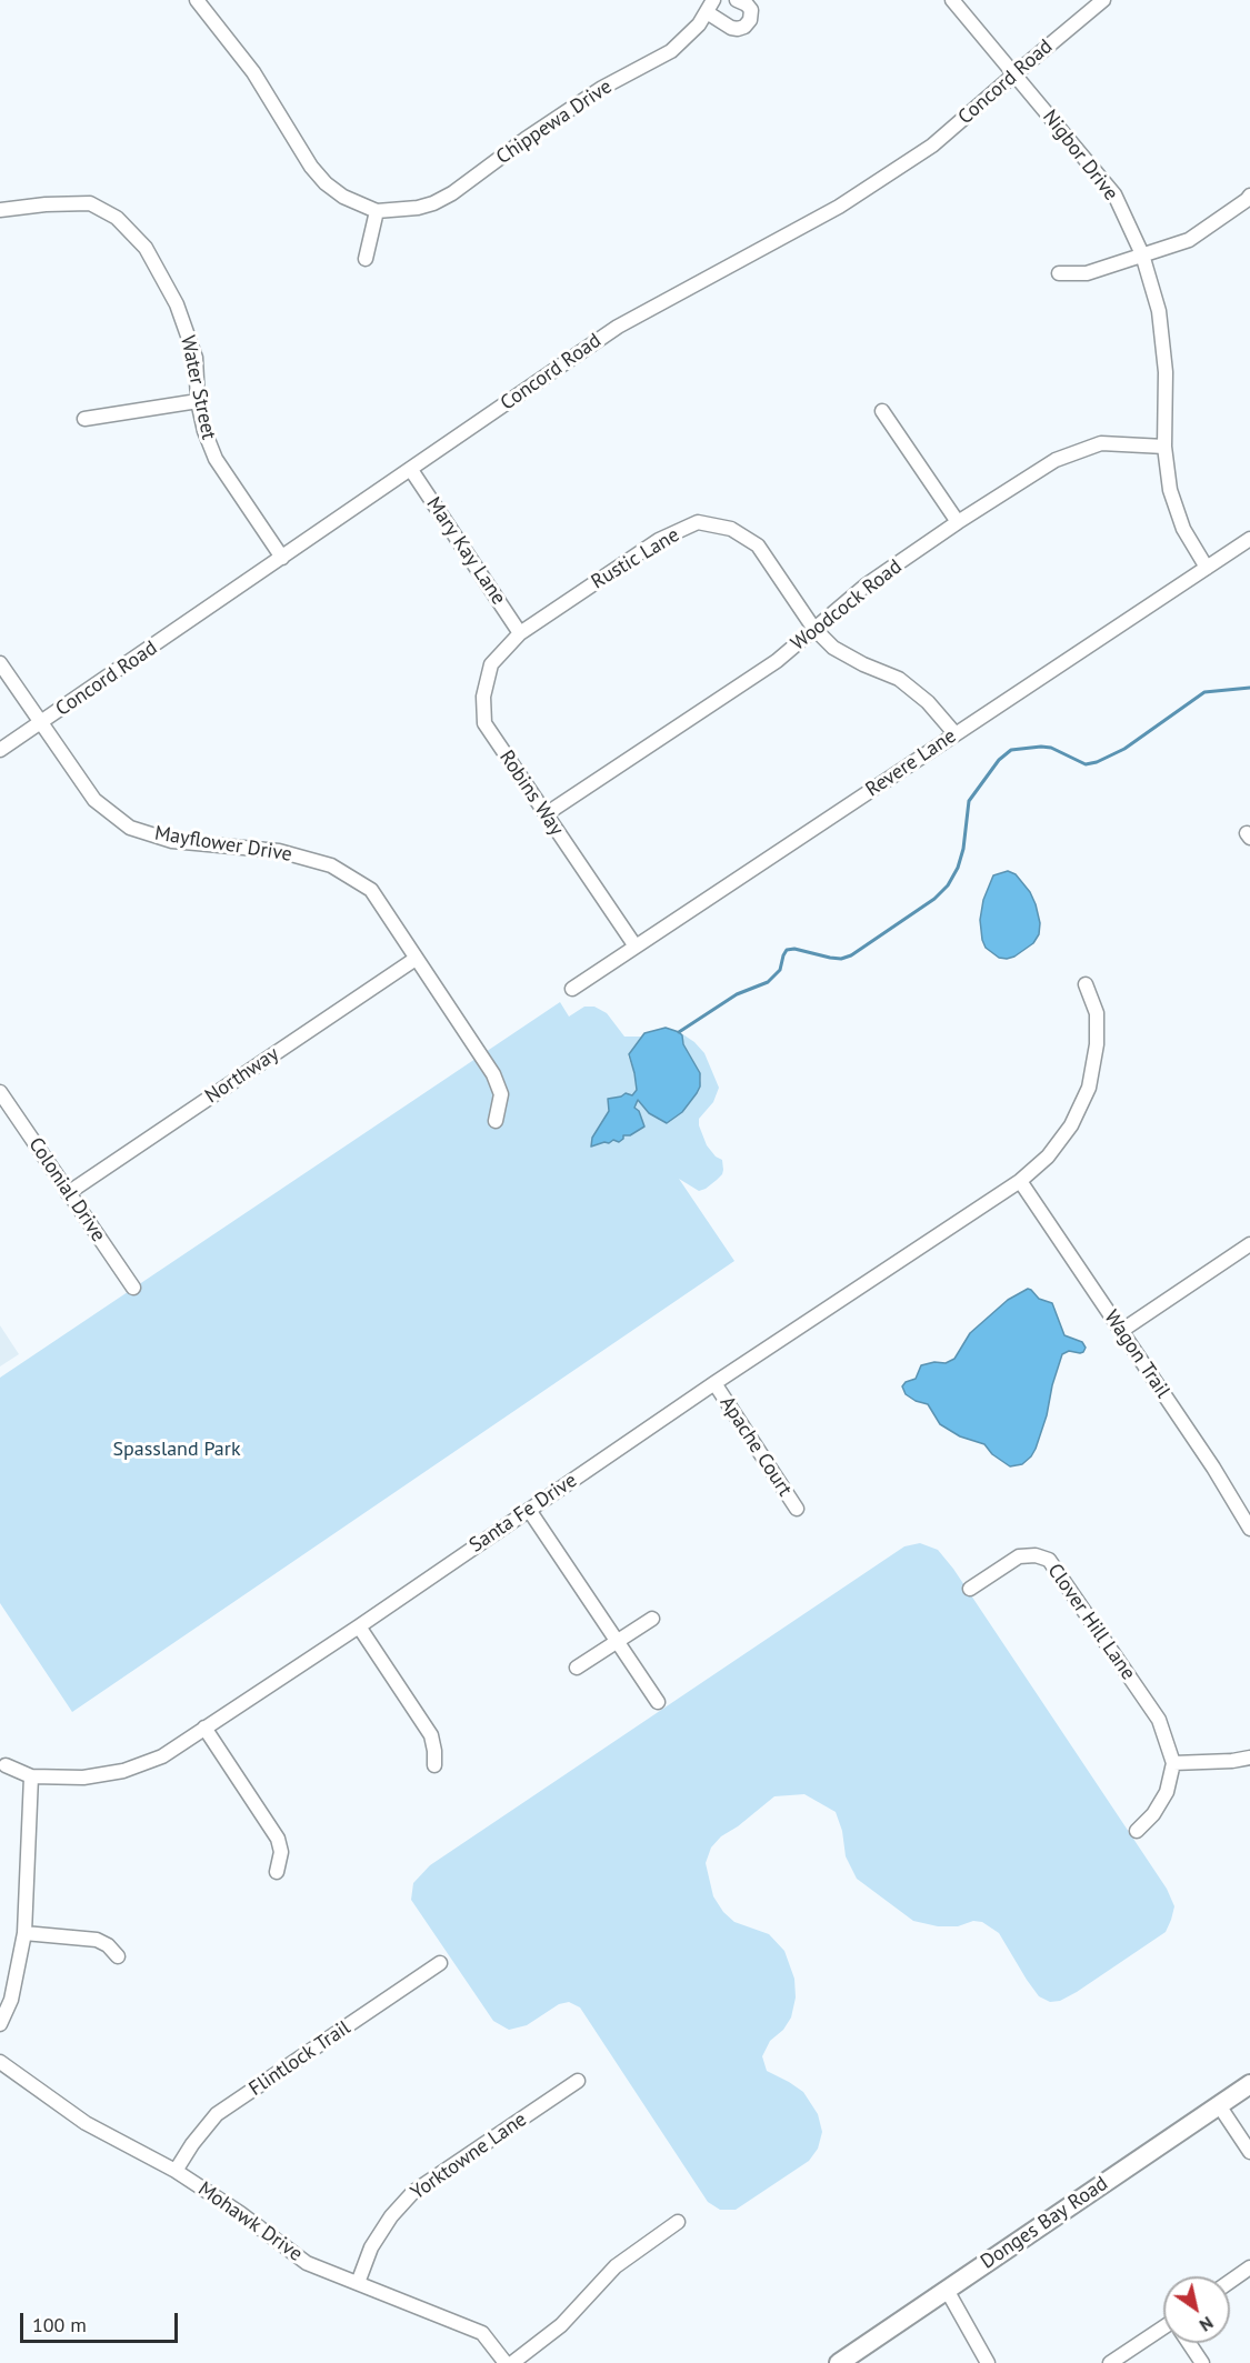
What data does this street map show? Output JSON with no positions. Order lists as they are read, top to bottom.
{
  "streets": {
    "street": [
      "Concord Road",
      "Chippewa Drive",
      "Nigbor Drive",
      "Water Street",
      "Mary Kay Lane",
      "Rustic Lane",
      "Woodcock Road",
      "Revere Lane",
      "Robins Way",
      "Mayflower Drive",
      "Northway",
      "Colonial Drive",
      "Wagon Trail",
      "Apache Court",
      "Santa Fe Drive",
      "Clover Hill Lane",
      "Flintlock Trail",
      "Yorktowne Lane",
      "Mohawk Drive",
      "Donges Bay Road"
    ]
  },
  "crossings": [
    ["Concord Road", "Nigbor Drive"],
    ["Concord Road", "Water Street"],
    ["Concord Road", "Mary Kay Lane"],
    ["Concord Road", "Mayflower Drive"],
    ["Nigbor Drive", "Woodcock Road"],
    ["Nigbor Drive", "Revere Lane"],
    ["Mary Kay Lane", "Rustic Lane"],
    ["Mary Kay Lane", "Robins Way"],
    ["Rustic Lane", "Woodcock Road"],
    ["Rustic Lane", "Revere Lane"],
    ["Rustic Lane", "Robins Way"],
    ["Woodcock Road", "Robins Way"],
    ["Revere Lane", "Robins Way"],
    ["Mayflower Drive", "Northway"],
    ["Northway", "Colonial Drive"],
    ["Wagon Trail", "Santa Fe Drive"],
    ["Apache Court", "Santa Fe Drive"],
    ["Flintlock Trail", "Mohawk Drive"],
    ["Yorktowne Lane", "Mohawk Drive"]
  ],
  "parks": ["Spassland Park"],
  "scale_bar": "100 m",
  "north": "bottom right"
}
